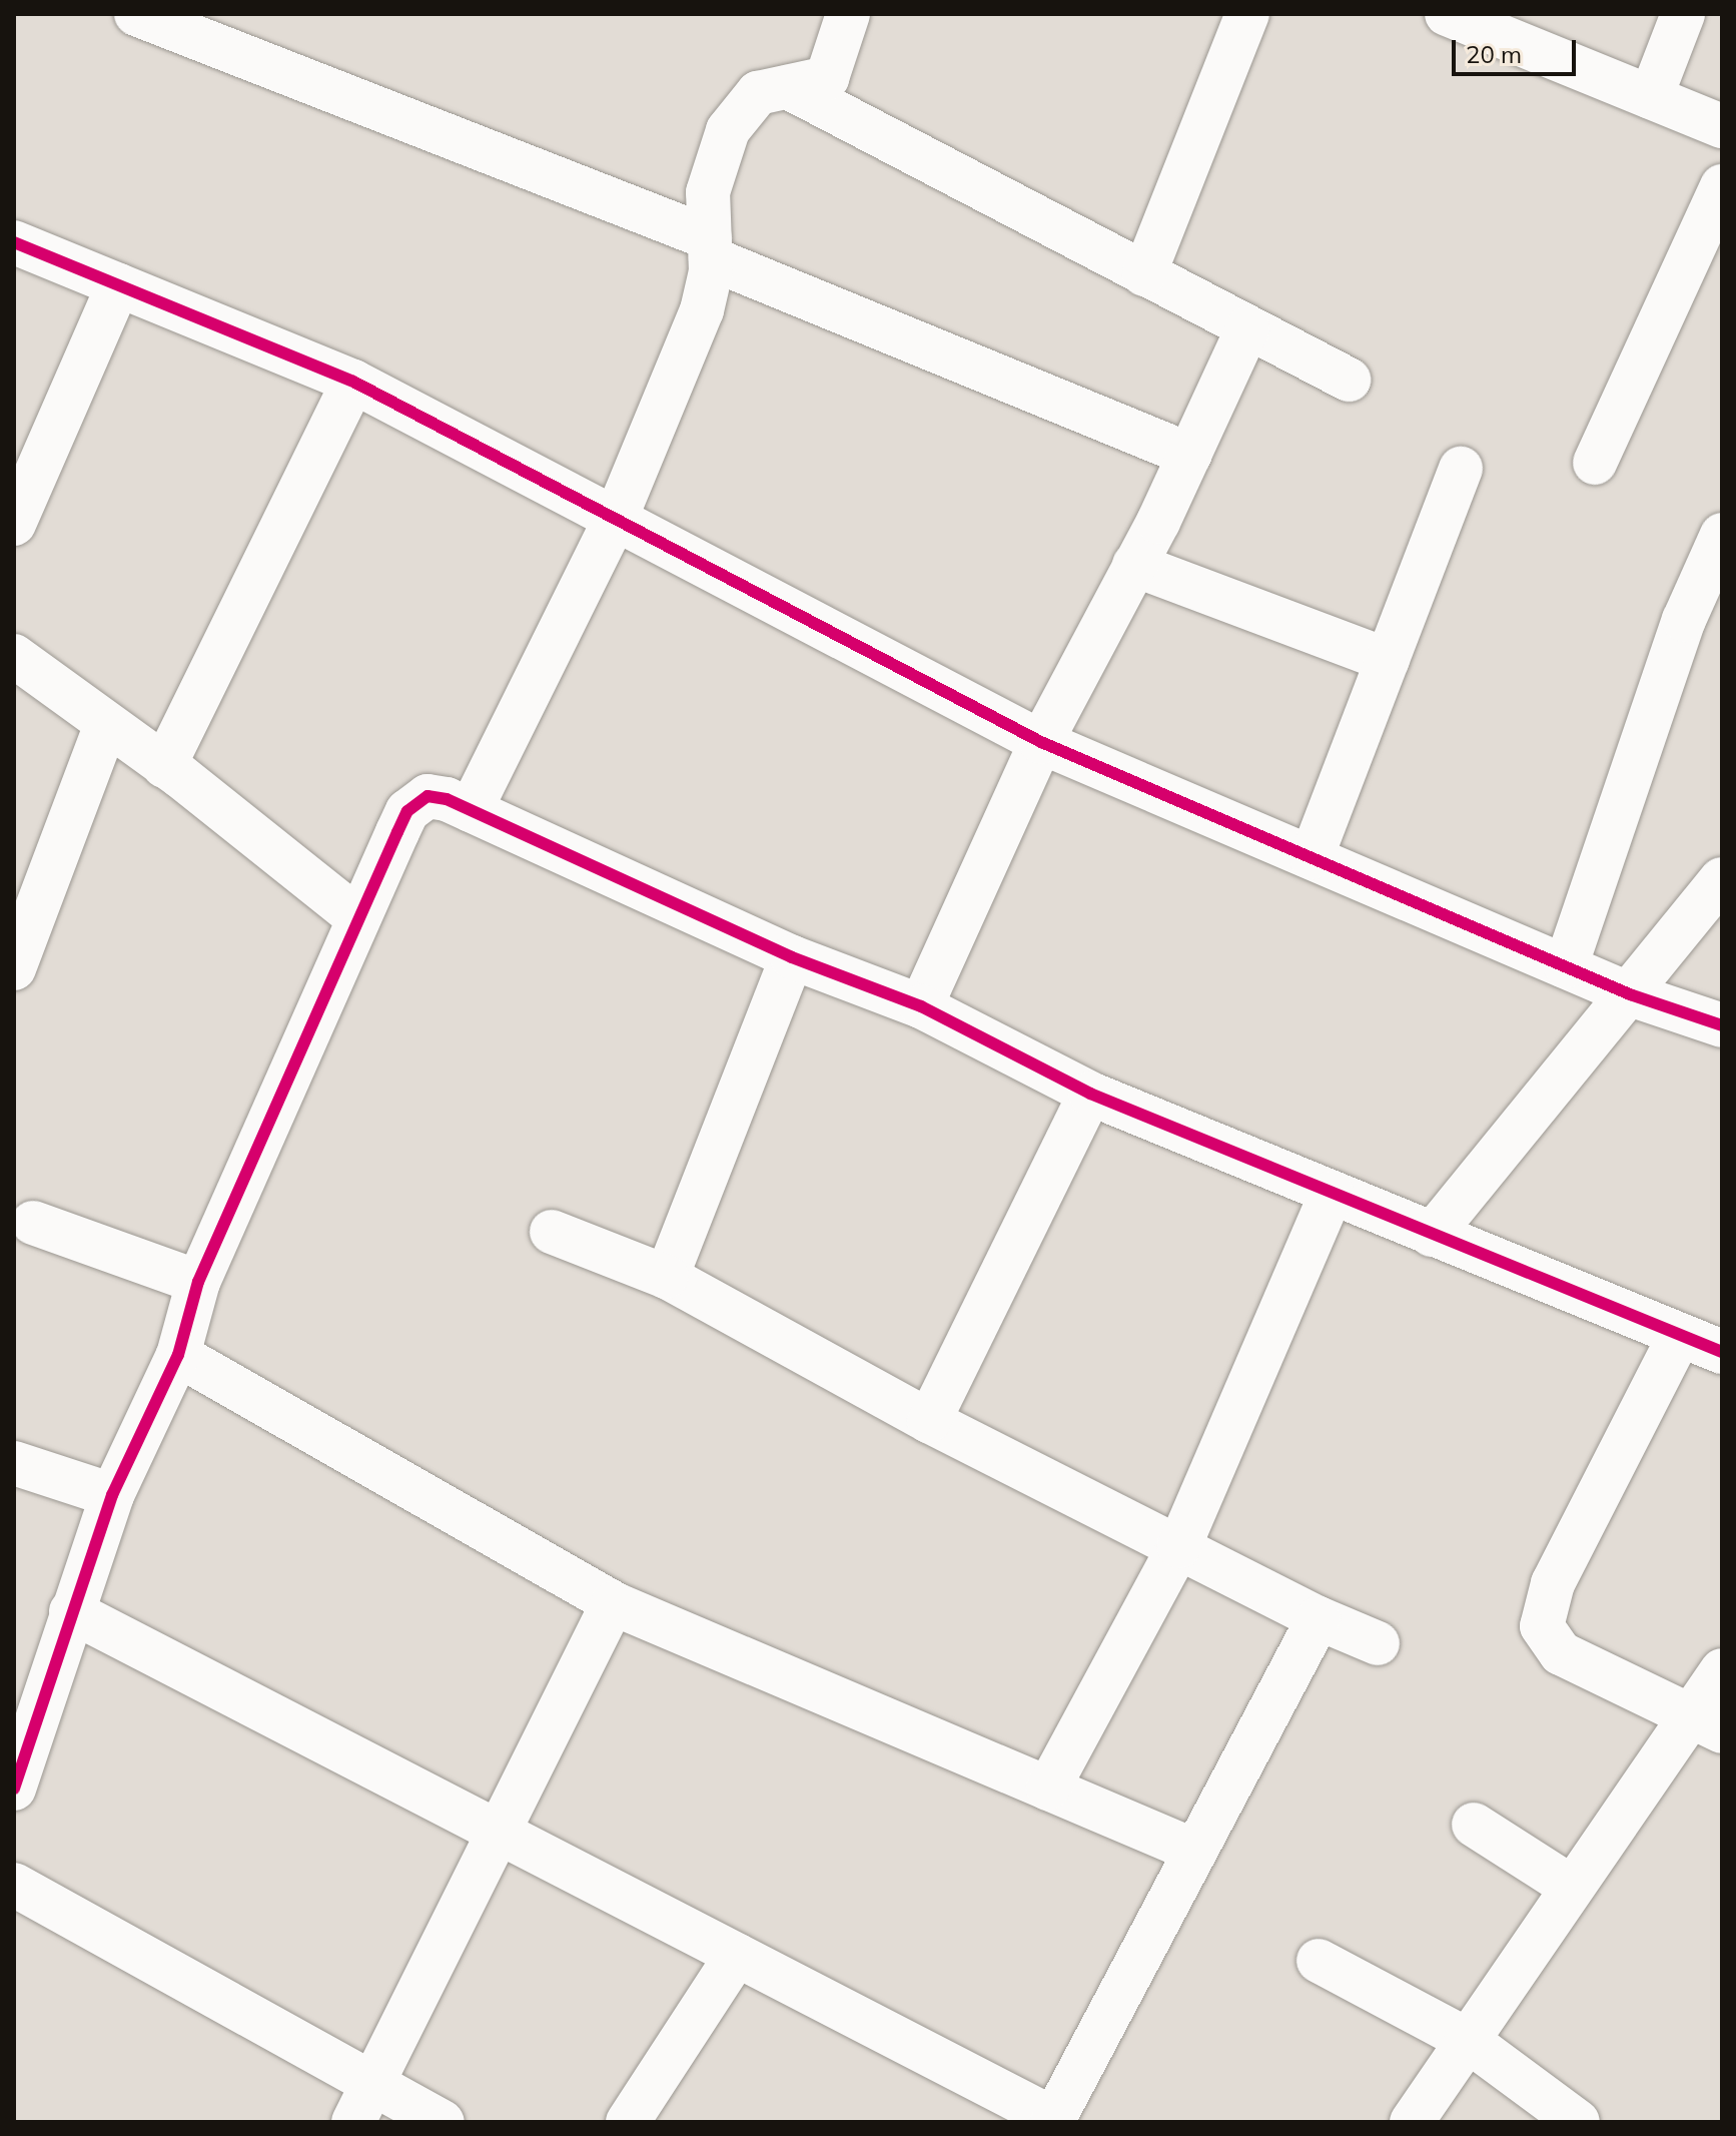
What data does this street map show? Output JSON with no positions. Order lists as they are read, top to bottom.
{
  "scale_bar": "20 m"
}
